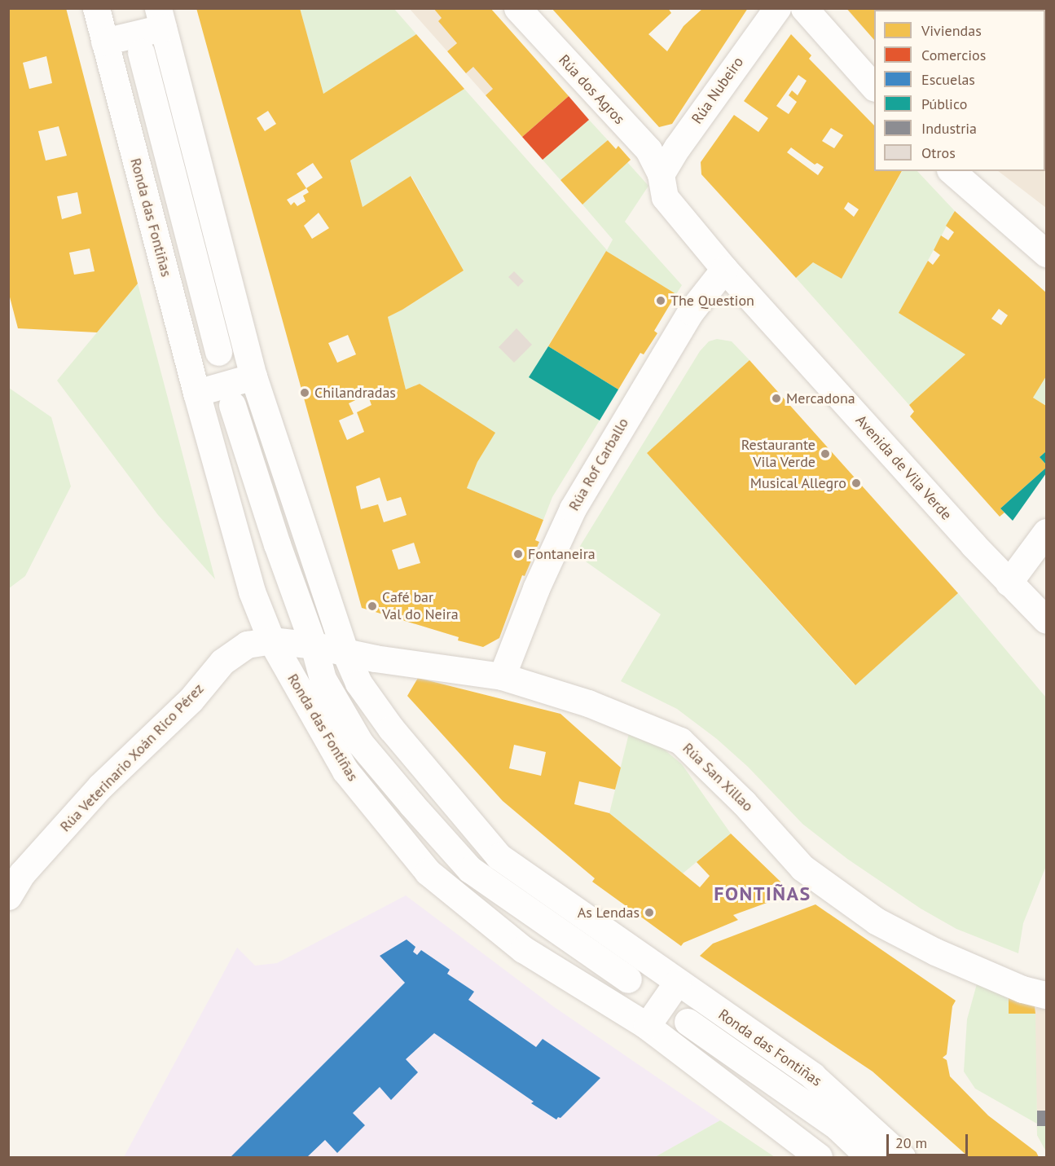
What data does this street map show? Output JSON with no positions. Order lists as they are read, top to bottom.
{
  "streets": {
    "street": [
      "Rúa dos Agros",
      "Rúa Nubeiro",
      "Ronda das Fontiñas",
      "Rúa Rof Carballo",
      "Avenida de Vila Verde",
      "Rúa Veterinario Xoán Rico Pérez",
      "Rúa San Xillao"
    ]
  },
  "crossings": [
    ["Rúa dos Agros", "Rúa Nubeiro"],
    ["Rúa dos Agros", "Avenida de Vila Verde"],
    ["Rúa Nubeiro", "Avenida de Vila Verde"],
    ["Ronda das Fontiñas", "Rúa Veterinario Xoán Rico Pérez"],
    ["Ronda das Fontiñas", "Rúa San Xillao"],
    ["Rúa Rof Carballo", "Avenida de Vila Verde"],
    ["Rúa Rof Carballo", "Rúa San Xillao"],
    ["Rúa Veterinario Xoán Rico Pérez", "Rúa San Xillao"]
  ],
  "districts": ["FONTIÑAS"],
  "places": [
    "The Question",
    "Chilandradas",
    "Mercadona",
    "Restaurante Vila Verde",
    "Musical Allegro",
    "Fontaneira",
    "Café bar Val do Neira",
    "As Lendas"
  ],
  "legend": [
    "Viviendas",
    "Comercios",
    "Escuelas",
    "Público",
    "Industria",
    "Otros"
  ],
  "scale_bar": "20 m"
}
